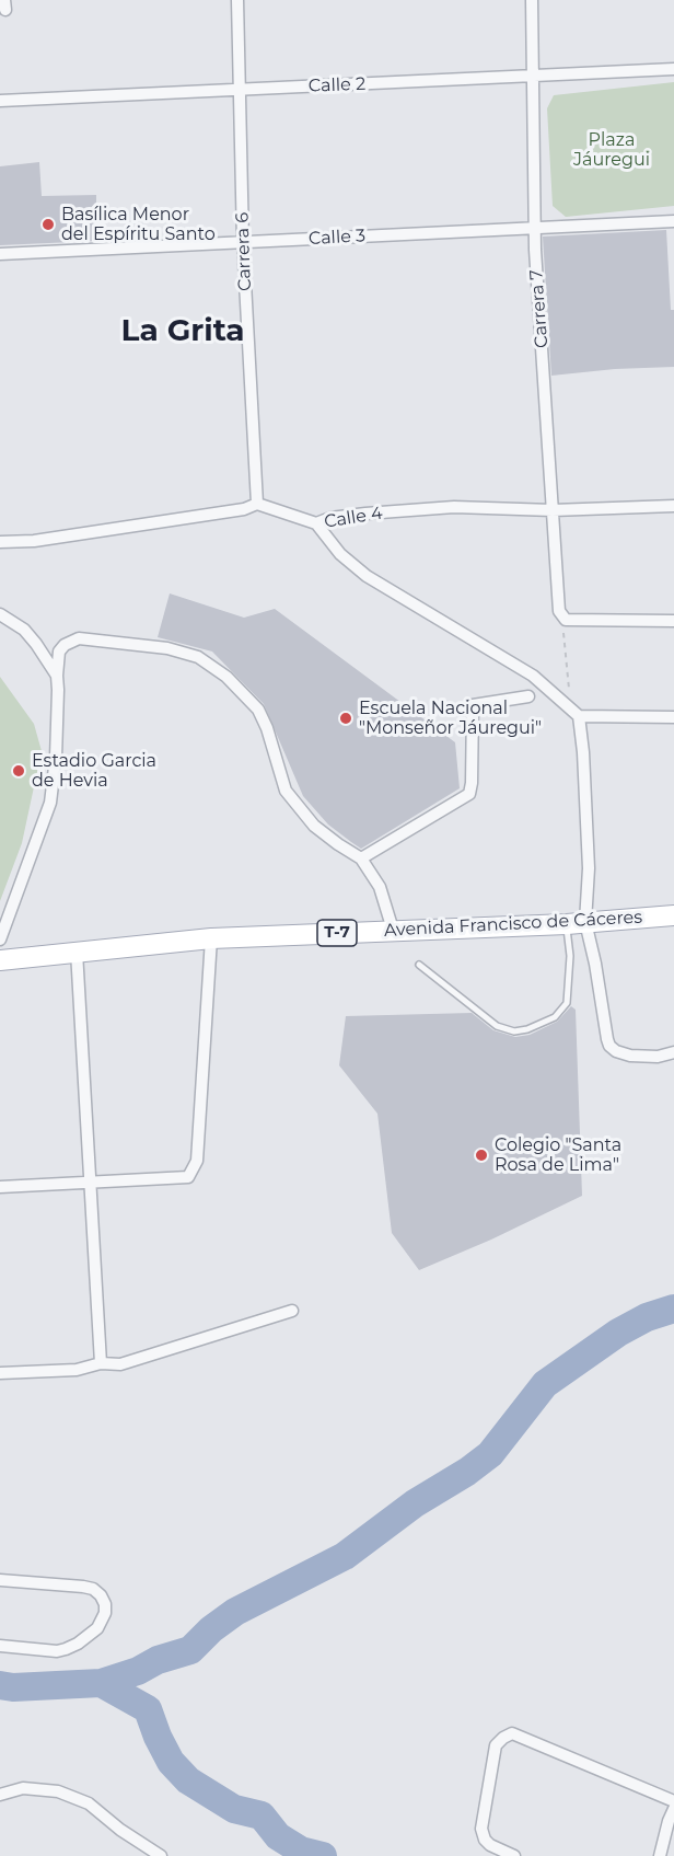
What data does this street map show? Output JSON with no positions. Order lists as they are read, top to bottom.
{
  "streets": {
    "main road": ["Avenida Francisco de Cáceres", "T-7"],
    "street": [
      "Calle 2",
      "Calle 3",
      "Carrera 6",
      "Carrera 7",
      "Calle 4"
    ]
  },
  "crossings": [
    ["Calle 2", "Carrera 6"],
    ["Calle 2", "Carrera 7"],
    ["Calle 3", "Carrera 6"],
    ["Calle 3", "Carrera 7"],
    ["Carrera 6", "Calle 4"],
    ["Carrera 7", "Calle 4"]
  ],
  "districts": ["La Grita"],
  "parks": ["Plaza Jáuregui"],
  "places": [
    "Basílica Menor del Espíritu Santo",
    "Escuela Nacional \"Monseñor Jáuregui\"",
    "Estadio Garcia de Hevia",
    "Colegio \"Santa Rosa de Lima\""
  ]
}
